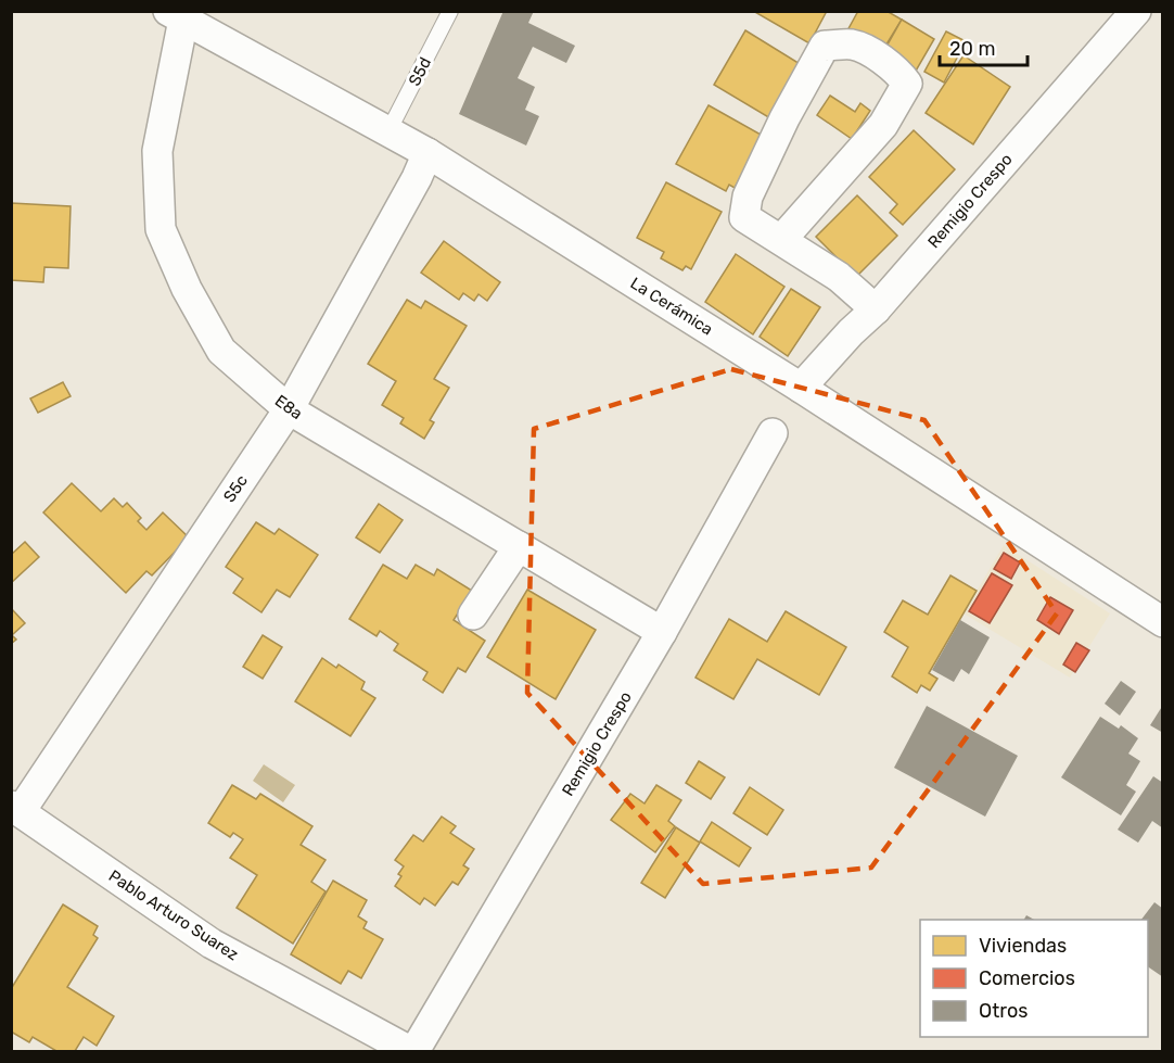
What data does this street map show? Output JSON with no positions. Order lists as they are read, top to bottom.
{
  "streets": {
    "street": [
      "Remigio Crespo",
      "La Cerámica",
      "E8a",
      "S5c",
      "Pablo Arturo Suarez"
    ],
    "lane": ["S5d"]
  },
  "crossings": [
    ["S5d", "La Cerámica"],
    ["Remigio Crespo", "La Cerámica"],
    ["Remigio Crespo", "E8a"],
    ["Remigio Crespo", "Pablo Arturo Suarez"],
    ["La Cerámica", "E8a"],
    ["La Cerámica", "S5c"],
    ["E8a", "S5c"],
    ["S5c", "Pablo Arturo Suarez"]
  ],
  "legend": ["Viviendas", "Comercios", "Otros"],
  "scale_bar": "20 m"
}
